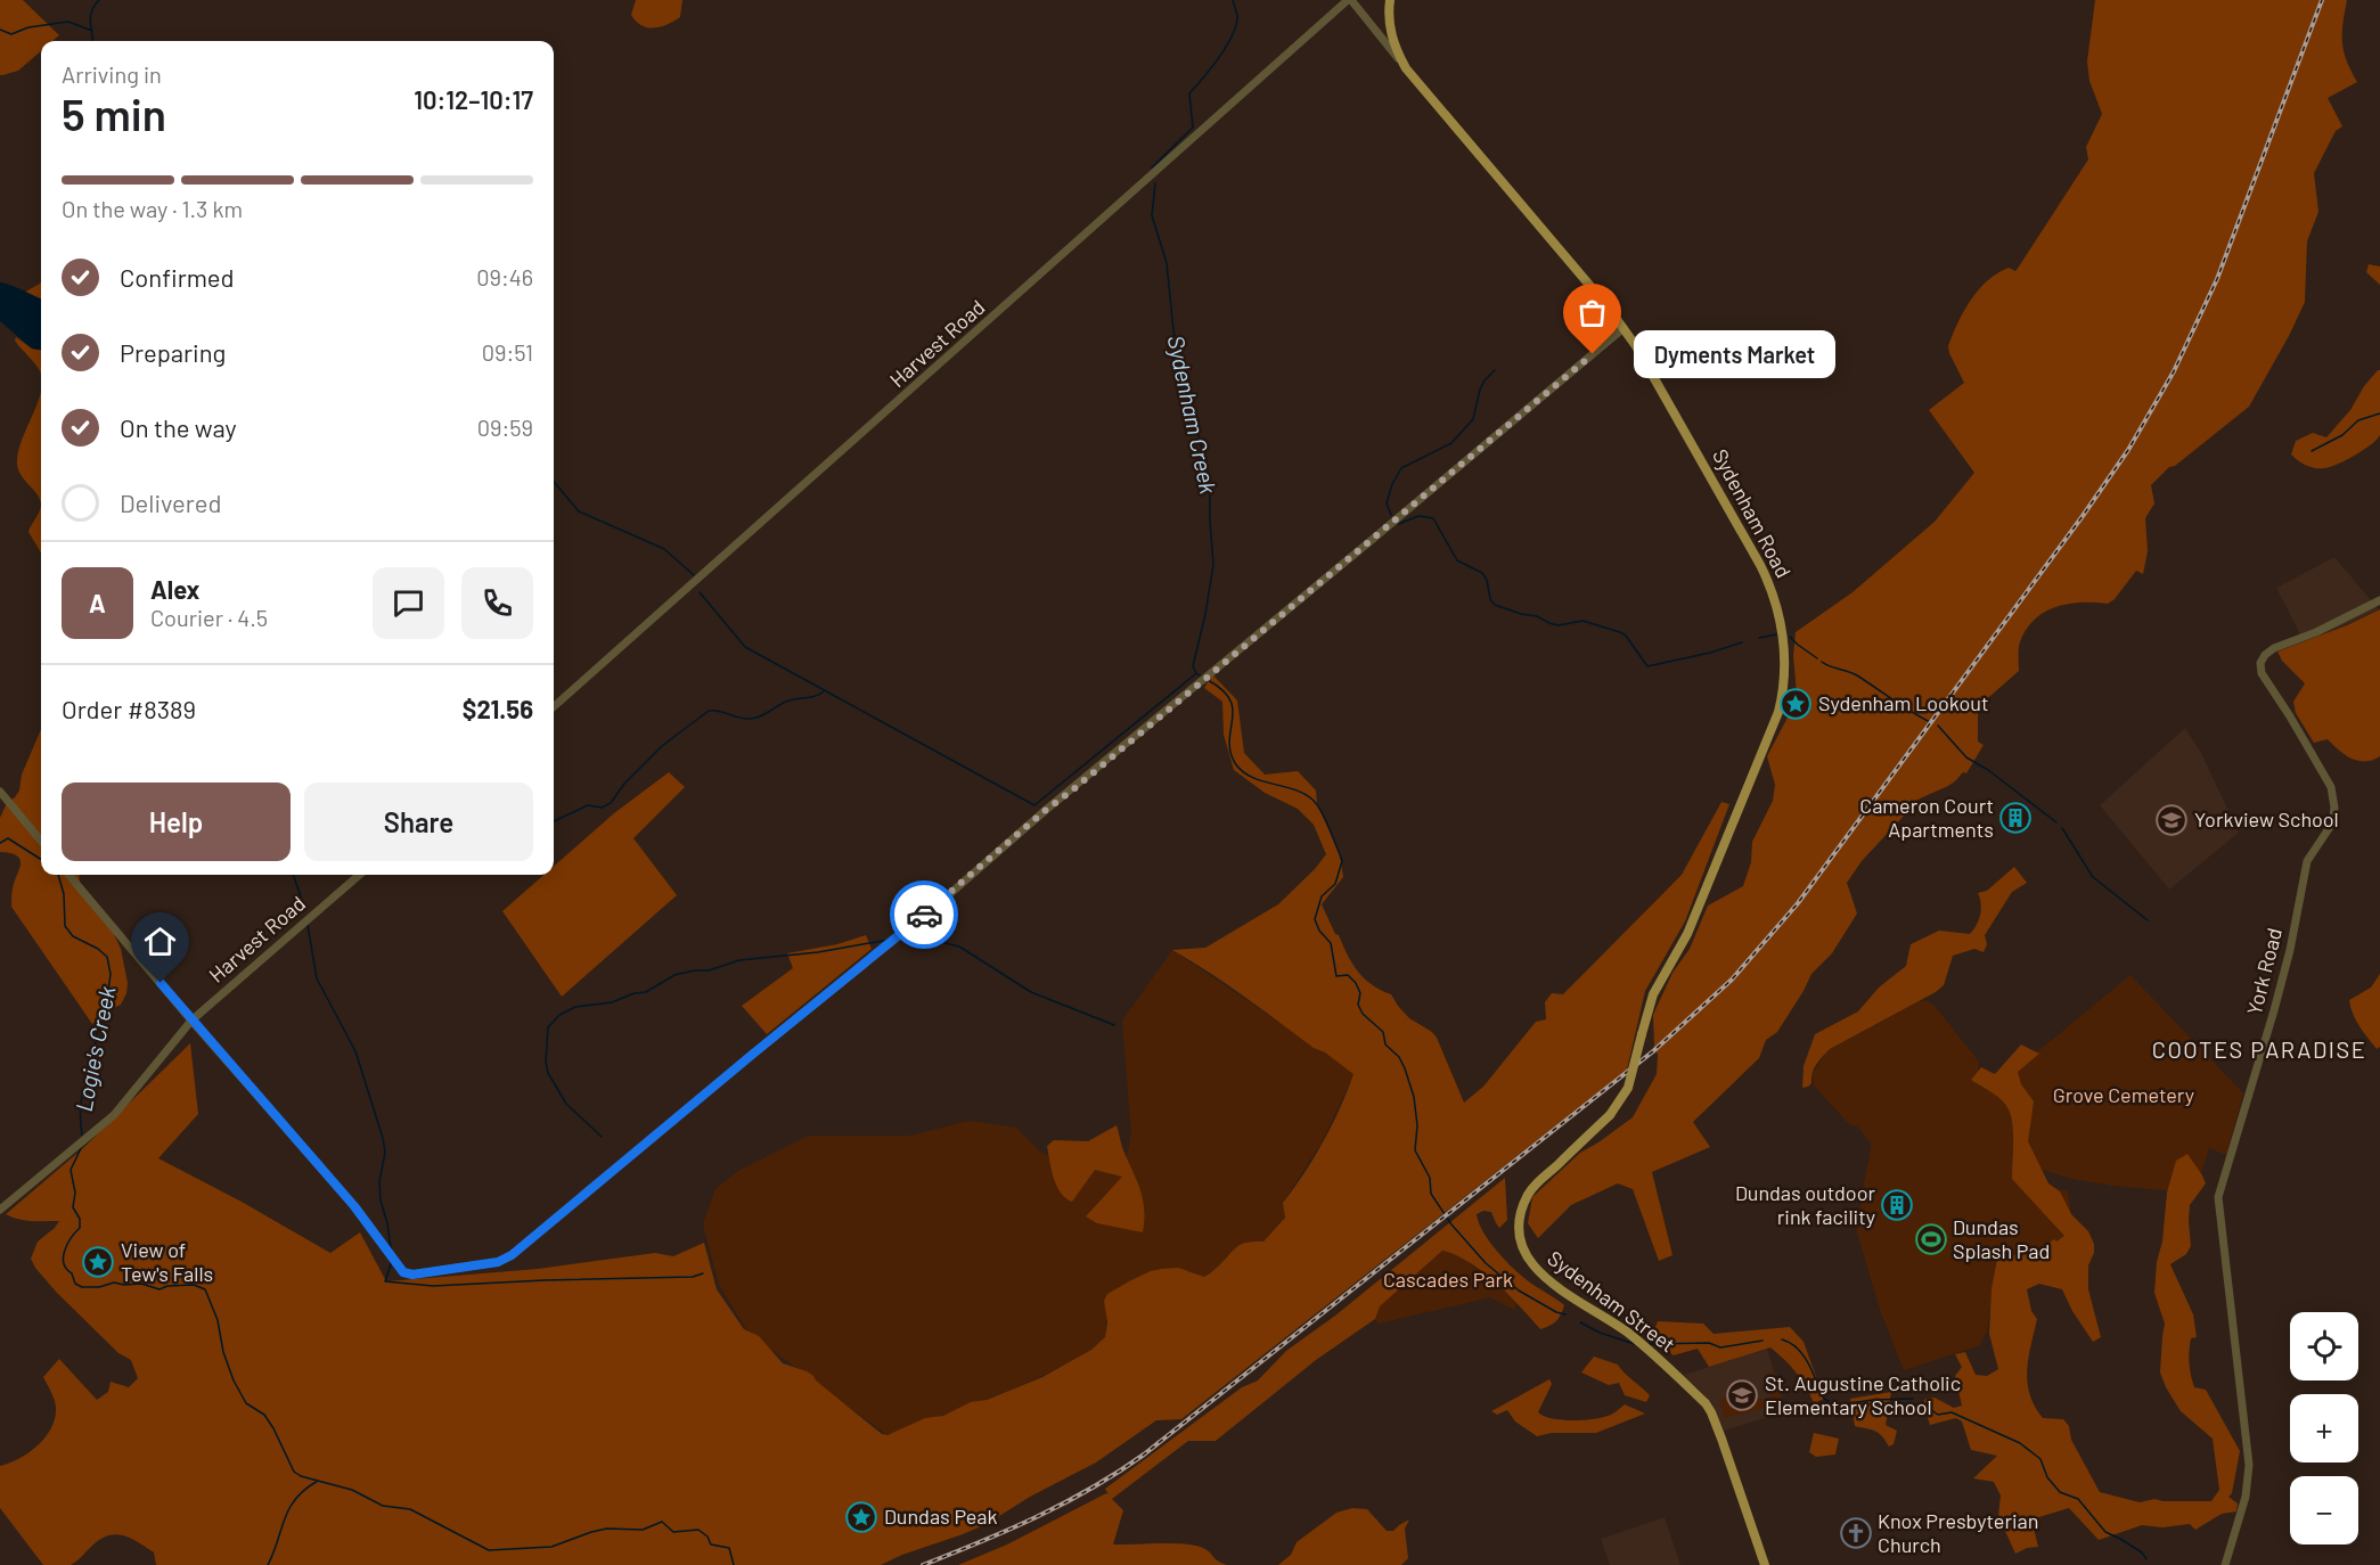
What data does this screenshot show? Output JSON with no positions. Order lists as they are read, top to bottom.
{
  "streets": {
    "main road": ["Sydenham Road", "Sydenham Street"],
    "street": ["Harvest Road", "York Road"]
  },
  "crossings": [
    ["Harvest Road", "Sydenham Road"],
    ["Sydenham Road", "Sydenham Street"]
  ],
  "districts": ["COOTES PARADISE"],
  "water": ["Sydenham Creek", "Logie's Creek"],
  "parks": ["Grove Cemetery", "Cascades Park"],
  "places": {
    "other": ["Dyments Market"],
    "place": ["Sydenham Lookout", "View of Tew's Falls", "Dundas Peak"],
    "building": ["Cameron Court Apartments", "Dundas outdoor rink facility"],
    "school or university": ["Yorkview School", "St. Augustine Catholic Elementary School"],
    "sports": ["Dundas Splash Pad"],
    "church": ["Knox Presbyterian Church"]
  },
  "page": {
    "heading": ["5 min", "Arriving in", "10:12–10:17"],
    "panel": [
      "Alex",
      "Courier · 4.5",
      "Order #8389",
      "$21.56"
    ],
    "bar": "On the way · 1.3 km",
    "list": [
      ["Confirmed", "09:46"],
      ["Preparing", "09:51"],
      ["On the way", "09:59"],
      "Delivered"
    ],
    "bubble": "Dyments Market",
    "round": "A",
    "buttons": ["Help", "Share"],
    "map_buttons": ["+", "−"]
  }
}
